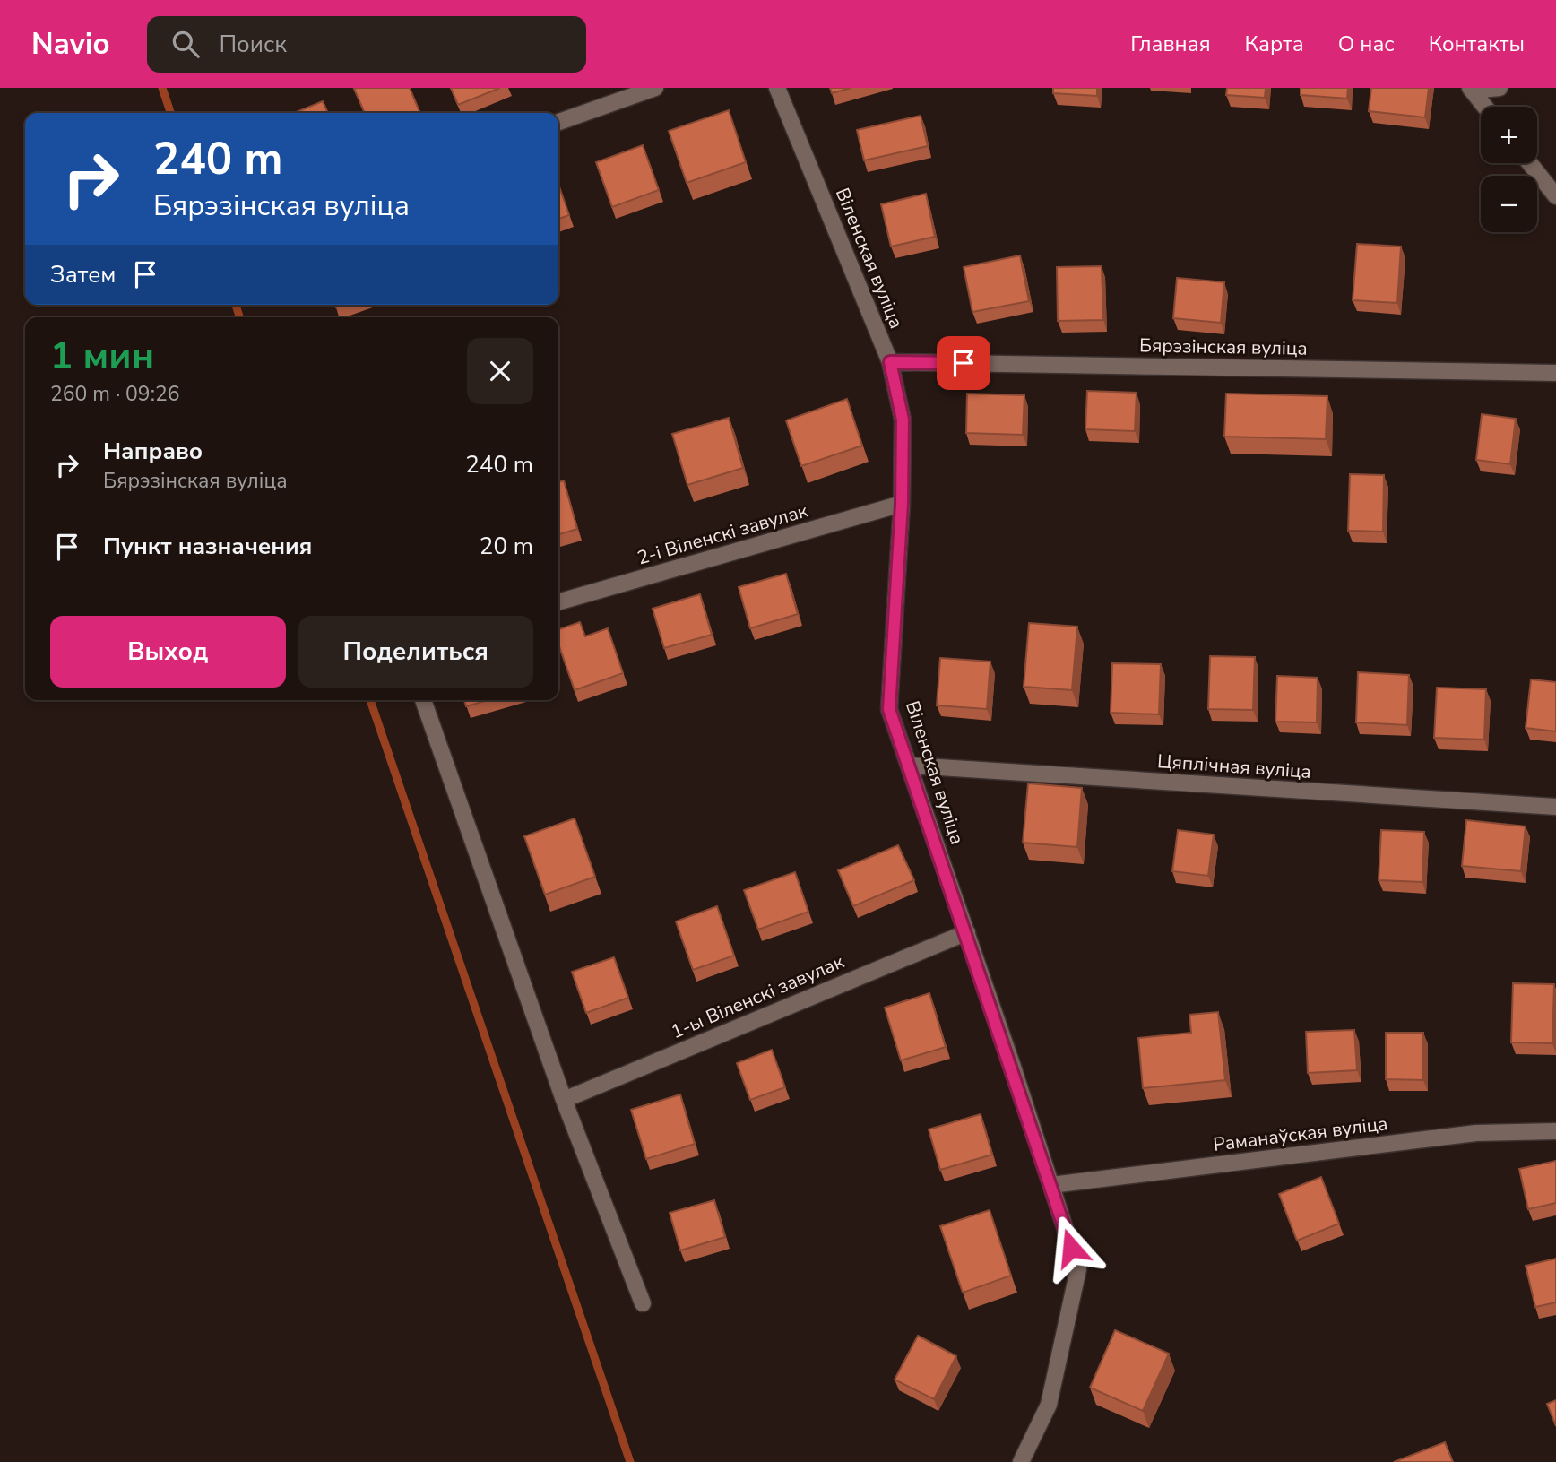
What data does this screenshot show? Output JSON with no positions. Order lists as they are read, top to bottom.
{
  "streets": {
    "street": [
      "Віленская вуліца",
      "Бярэзінская вуліца",
      "2-і Віленскі завулак",
      "Цяплічная вуліца",
      "1-ы Віленскі завулак",
      "Раманаўская вуліца"
    ]
  },
  "crossings": [
    ["Віленская вуліца", "Бярэзінская вуліца"],
    ["Віленская вуліца", "2-і Віленскі завулак"],
    ["Віленская вуліца", "Цяплічная вуліца"],
    ["Віленская вуліца", "1-ы Віленскі завулак"],
    ["Віленская вуліца", "Раманаўская вуліца"]
  ],
  "page": {
    "header": "Navio",
    "search": "Поиск",
    "nav": [
      "Главная",
      "Карта",
      "О нас",
      "Контакты"
    ],
    "map_buttons": ["+", "−"],
    "turn": ["240 m", "Бярэзінская вуліца"],
    "then": "Затем",
    "heading": ["1 мин", "260 m · 09:26"],
    "list": [
      {
        "name": "Направо",
        "note": "Бярэзінская вуліца",
        "value": "240 m"
      },
      {
        "name": "Пункт назначения",
        "value": "20 m"
      }
    ],
    "buttons": ["Выход", "Поделиться"]
  }
}
